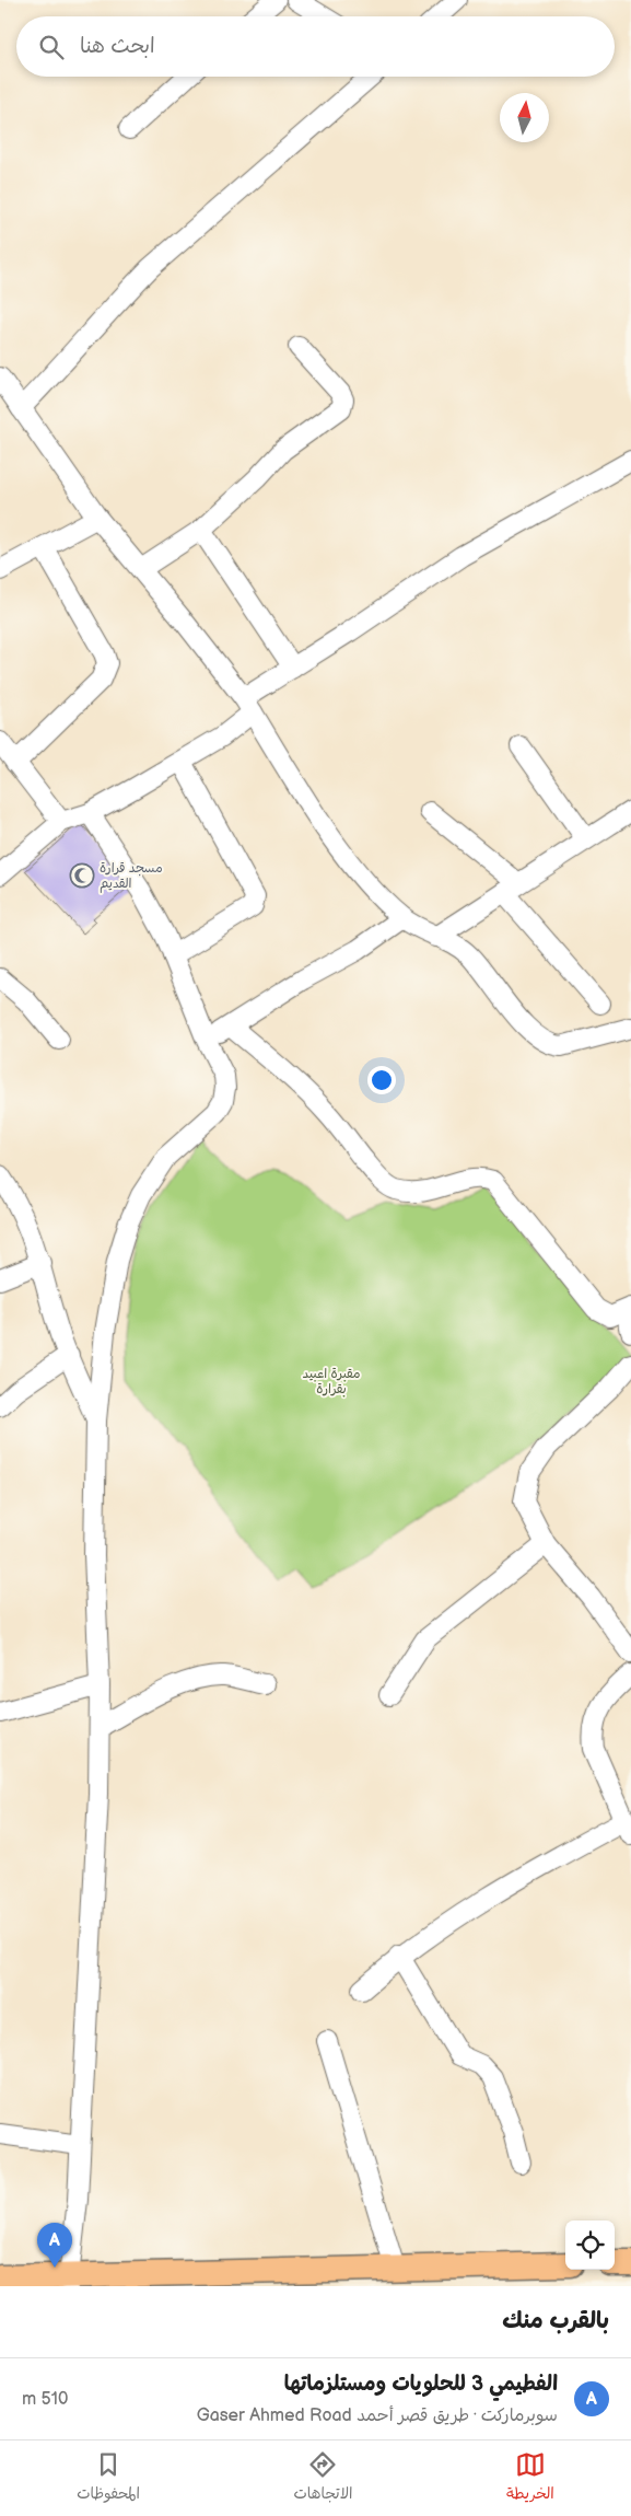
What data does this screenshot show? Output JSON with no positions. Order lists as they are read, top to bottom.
{
  "parks": ["مقبرة اعبيد بقرارة"],
  "places": {
    "mosque": ["مسجد قرارة القديم"]
  },
  "north": "top",
  "page": {
    "search": "ابحث هنا",
    "pins": "A",
    "heading": "بالقرب منك",
    "list": [
      {
        "mark": "A",
        "name": "الفطيمي 3 للحلويات ومستلزماتها",
        "note": "سوبرماركت · طريق قصر أحمد Gaser Ahmed Road",
        "value": "510 m"
      }
    ],
    "nav": ["الخريطة", "الاتجاهات", "المحفوظات"]
  }
}
